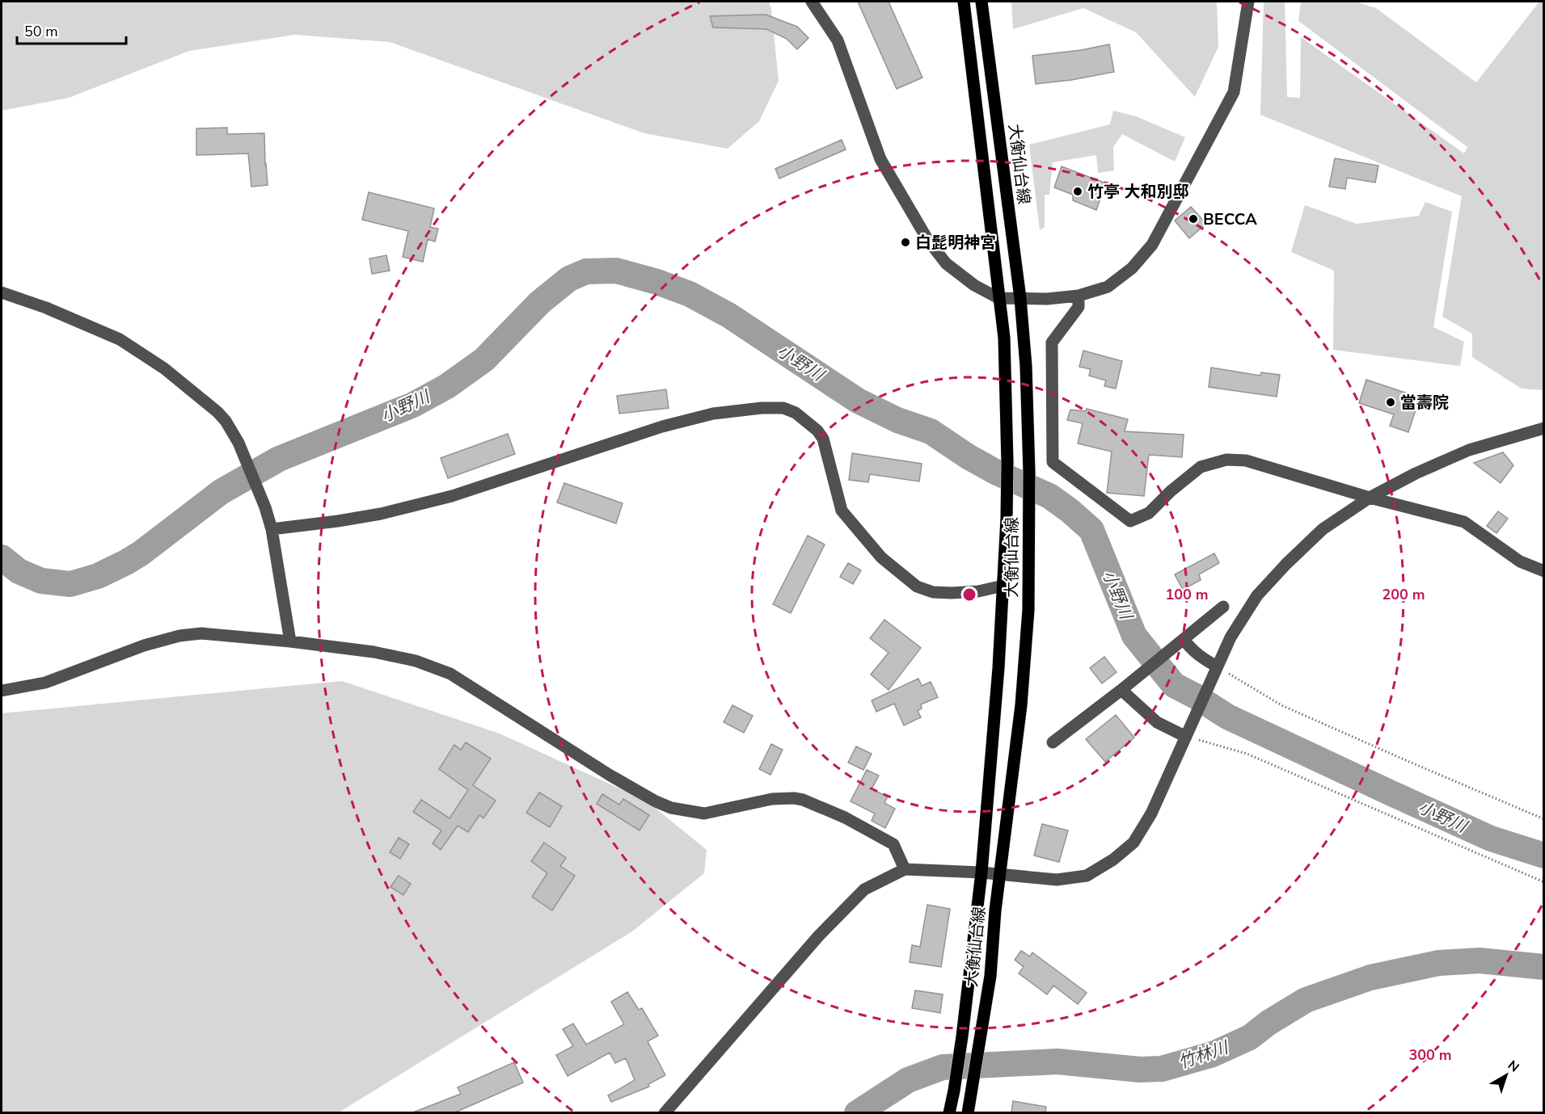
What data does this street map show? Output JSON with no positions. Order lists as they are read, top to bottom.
{
  "streets": {
    "main road": ["大衡仙台線"]
  },
  "water": ["小野川", "竹林川"],
  "places": [
    "竹亭 大和別邸",
    "BECCA",
    "白髭明神宮",
    "當壽院"
  ],
  "scale_bar": "50 m",
  "north": "top right",
  "rings": ["100 m", "200 m", "300 m"]
}
